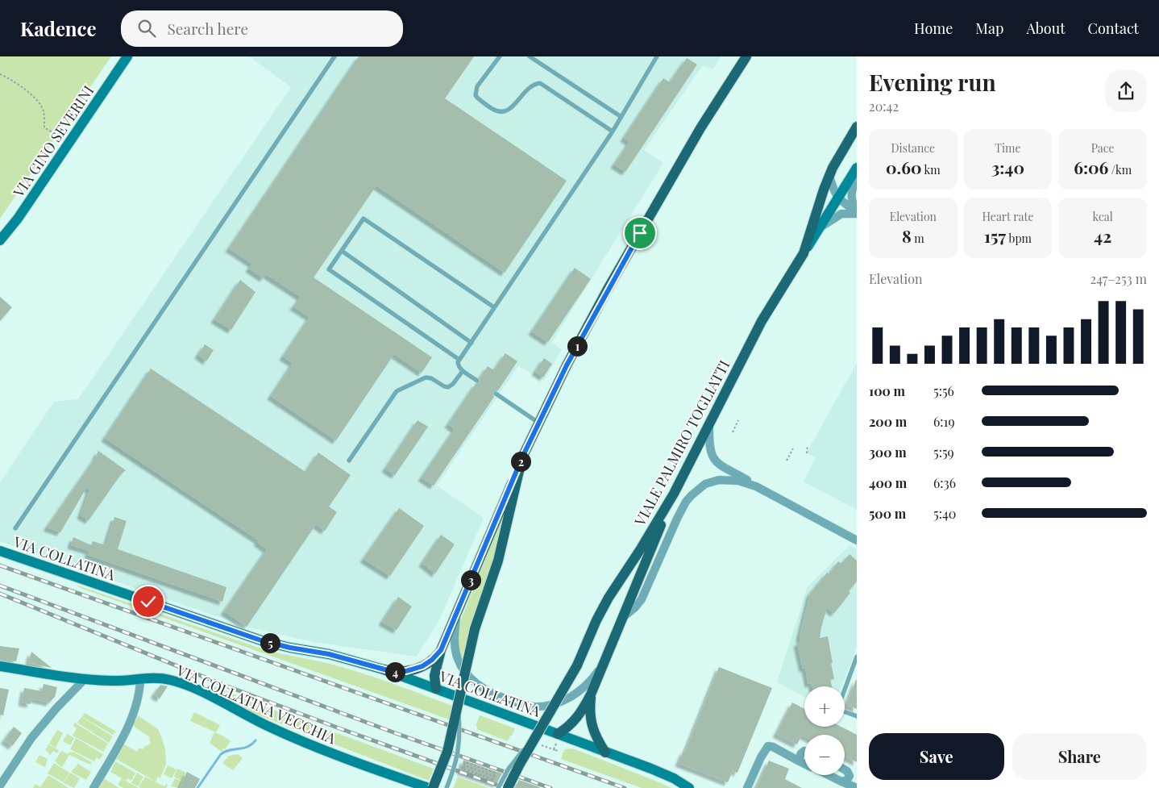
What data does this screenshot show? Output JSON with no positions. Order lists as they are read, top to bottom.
{
  "streets": {
    "main road": ["VIALE PALMIRO TOGLIATTI"],
    "street": ["VIA GINO SEVERINI", "VIA COLLATINA", "VIA COLLATINA VECCHIA"]
  },
  "page": {
    "header": "Kadence",
    "search": "Search here",
    "nav": [
      "Home",
      "Map",
      "About",
      "Contact"
    ],
    "heading": ["Evening run", "20:42"],
    "stats": [
      ["Distance", "0.60 km"],
      ["Time", "3:40"],
      ["Pace", "6:06 /km"],
      ["Elevation", "8 m"],
      ["Heart rate", "157 bpm"],
      ["kcal", "42"]
    ],
    "chart": ["Elevation", "247–253 m"],
    "pins": [
      "1",
      "2",
      "3",
      "5",
      "4"
    ],
    "list": [
      {
        "name": "100 m",
        "note": "5:56"
      },
      {
        "name": "200 m",
        "note": "6:19"
      },
      {
        "name": "300 m",
        "note": "5:59"
      },
      {
        "name": "400 m",
        "note": "6:36"
      },
      {
        "name": "500 m",
        "note": "5:40"
      }
    ],
    "map_buttons": ["+", "−"],
    "buttons": ["Save", "Share"]
  }
}
